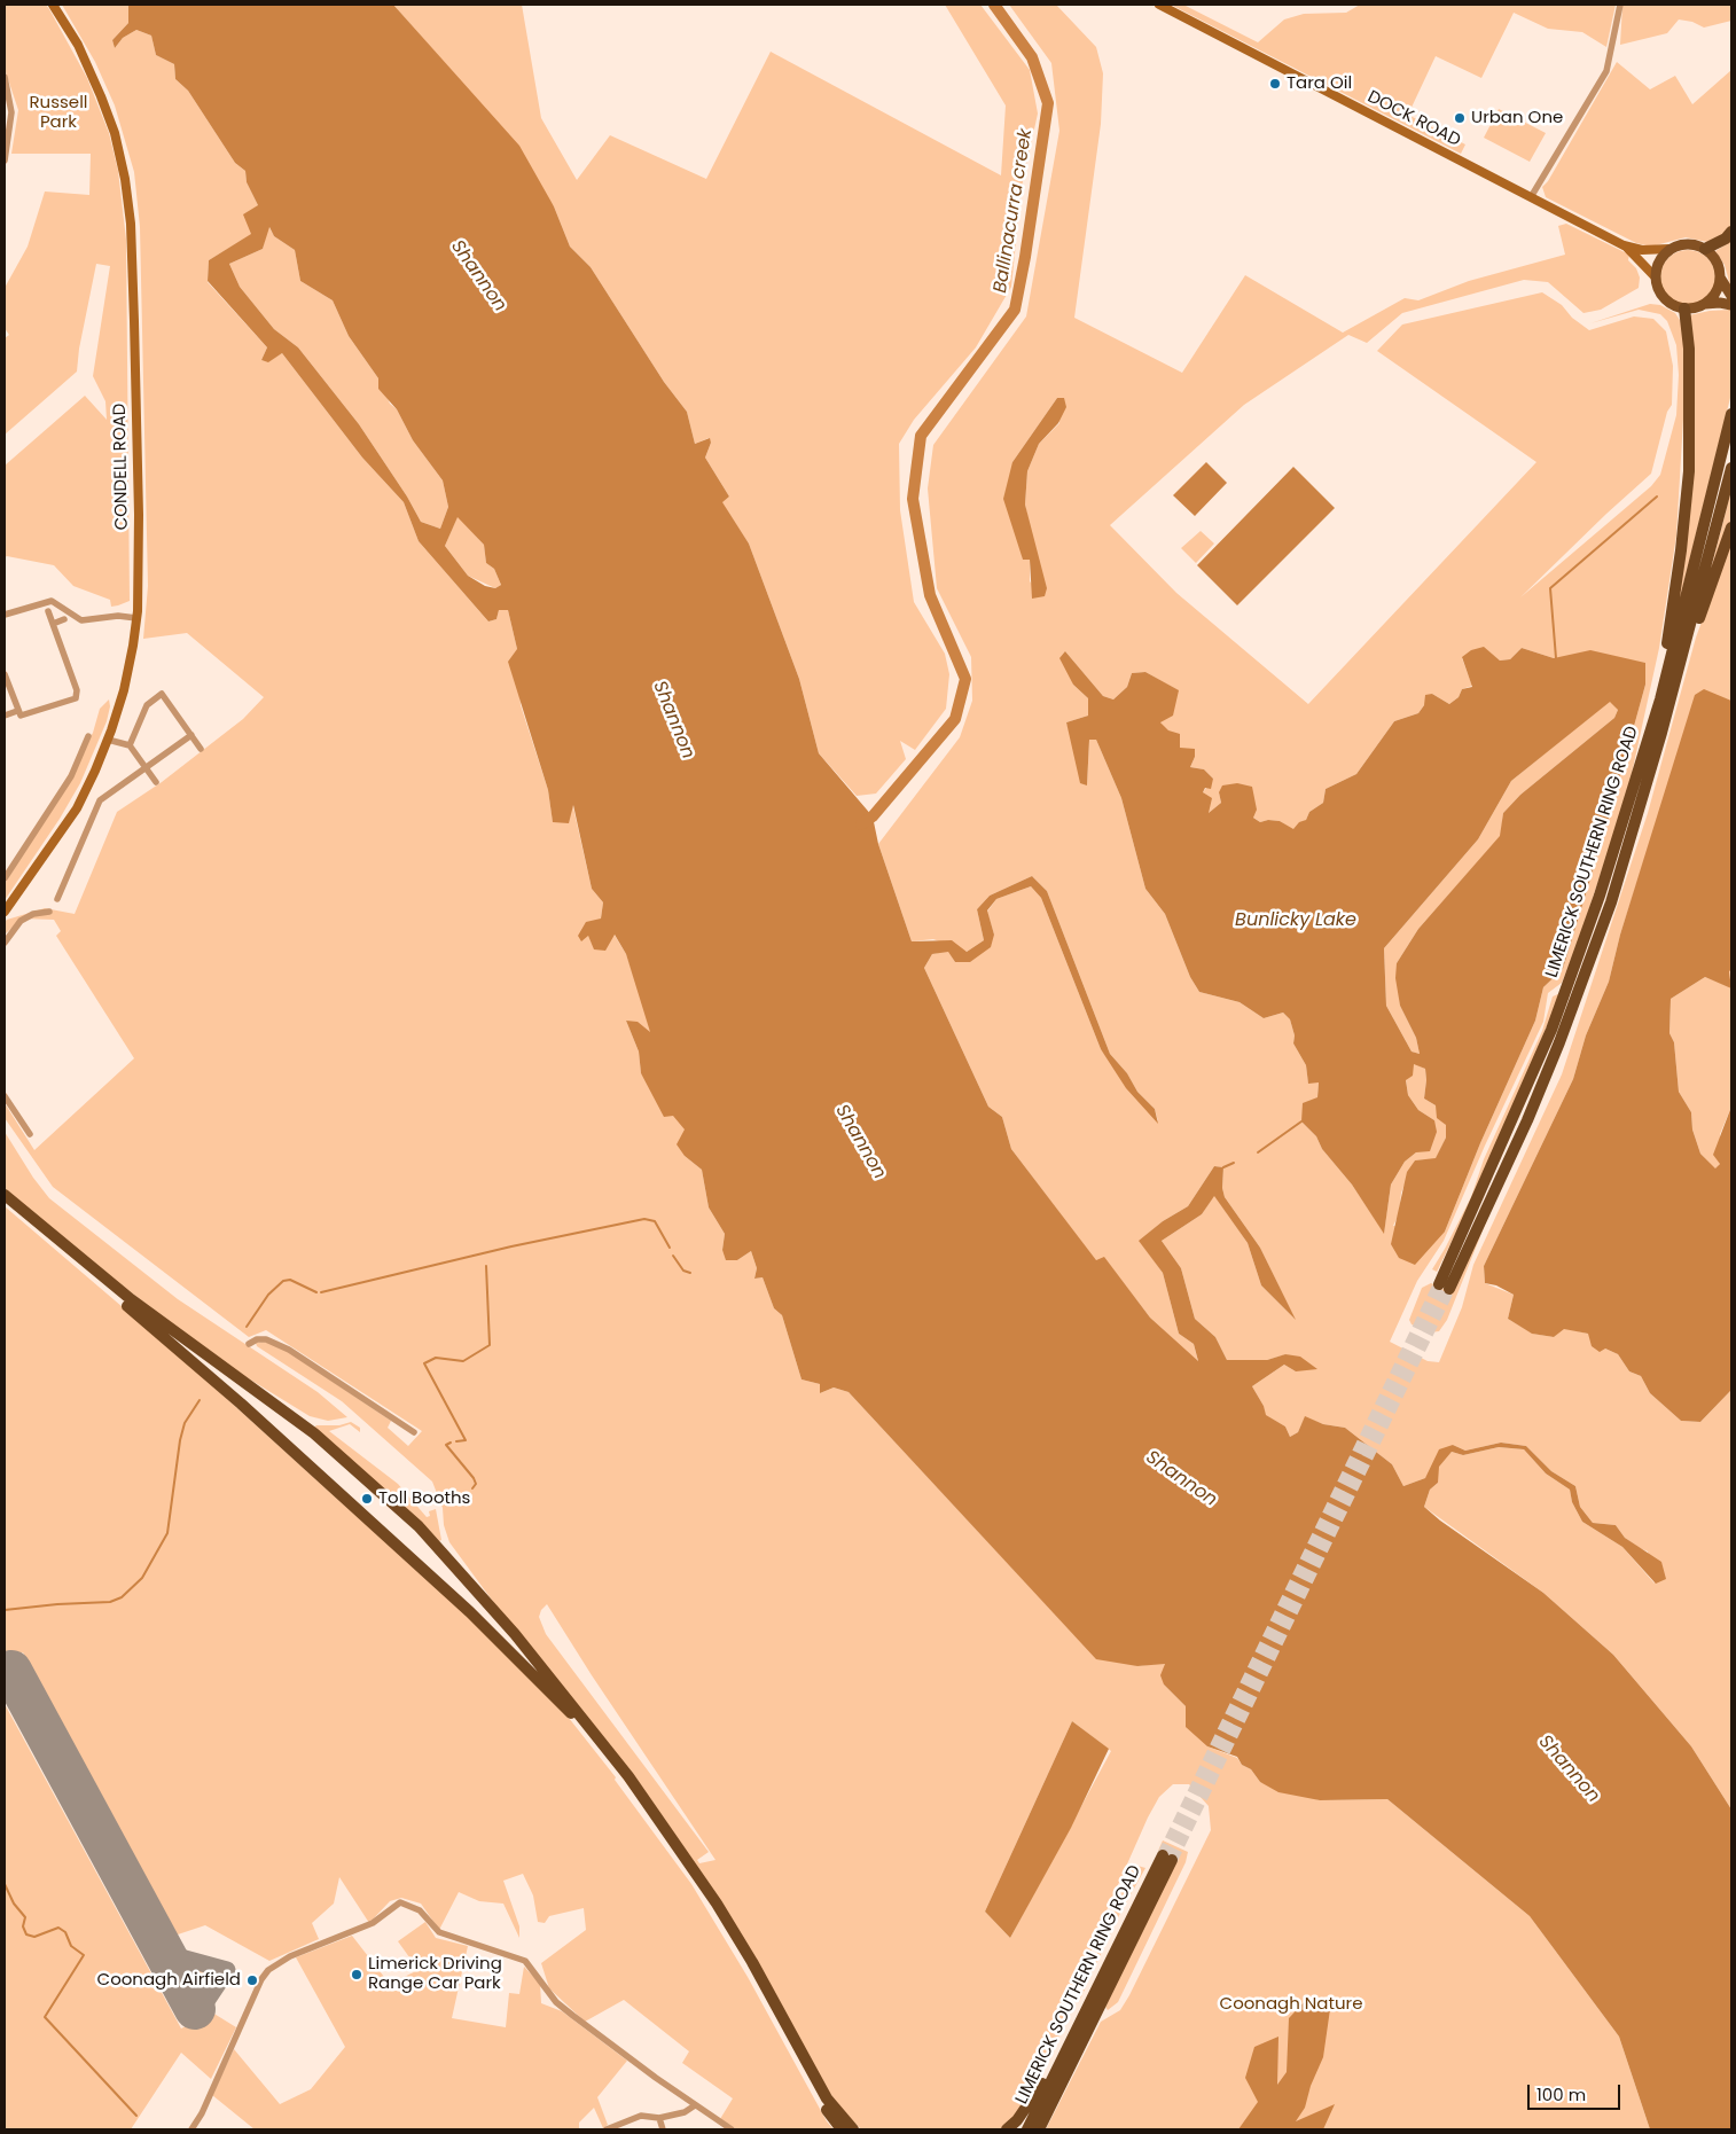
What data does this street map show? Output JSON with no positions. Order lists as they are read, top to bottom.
{
  "streets": {
    "highway": ["LIMERICK SOUTHERN RING ROAD"],
    "main road": ["DOCK ROAD", "CONDELL ROAD"]
  },
  "water": ["Ballinacurra creek", "Shannon", "Bunlicky Lake"],
  "parks": ["Russell Park", "Coonagh Nature"],
  "places": [
    "Tara Oil",
    "Urban One",
    "Toll Booths",
    "Limerick Driving Range Car Park",
    "Coonagh Airfield"
  ],
  "scale_bar": "100 m"
}
